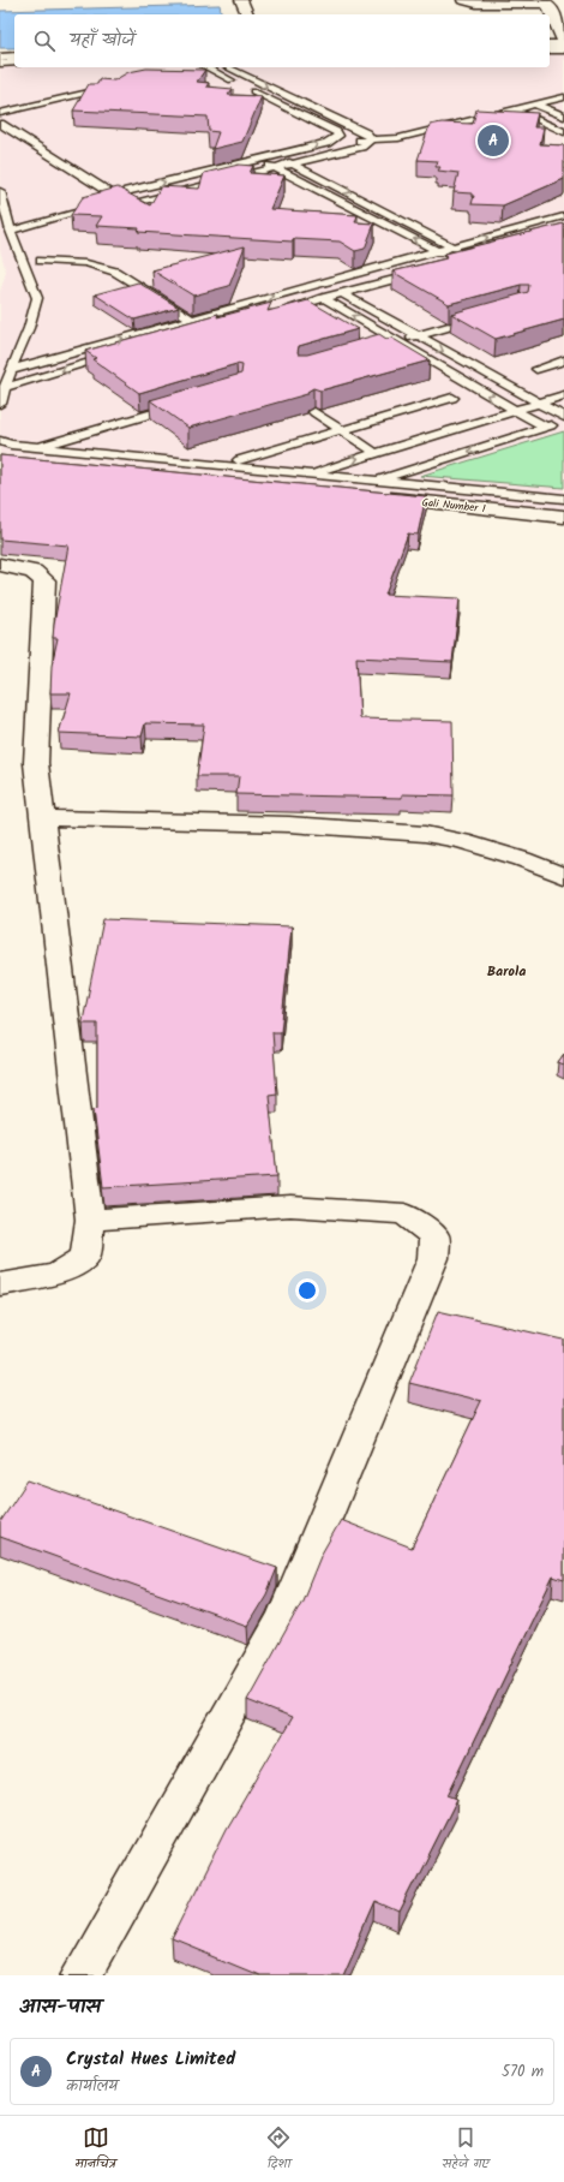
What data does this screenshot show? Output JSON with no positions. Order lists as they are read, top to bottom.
{
  "streets": {
    "street": ["Gali Number 1"]
  },
  "districts": ["Barola"],
  "page": {
    "search": "यहाँ खोजें",
    "pins": "A",
    "heading": "आस-पास",
    "list": [
      {
        "mark": "A",
        "name": "Crystal Hues Limited",
        "note": "कार्यालय",
        "value": "570 m"
      }
    ],
    "nav": ["मानचित्र", "दिशा", "सहेजे गए"]
  }
}
